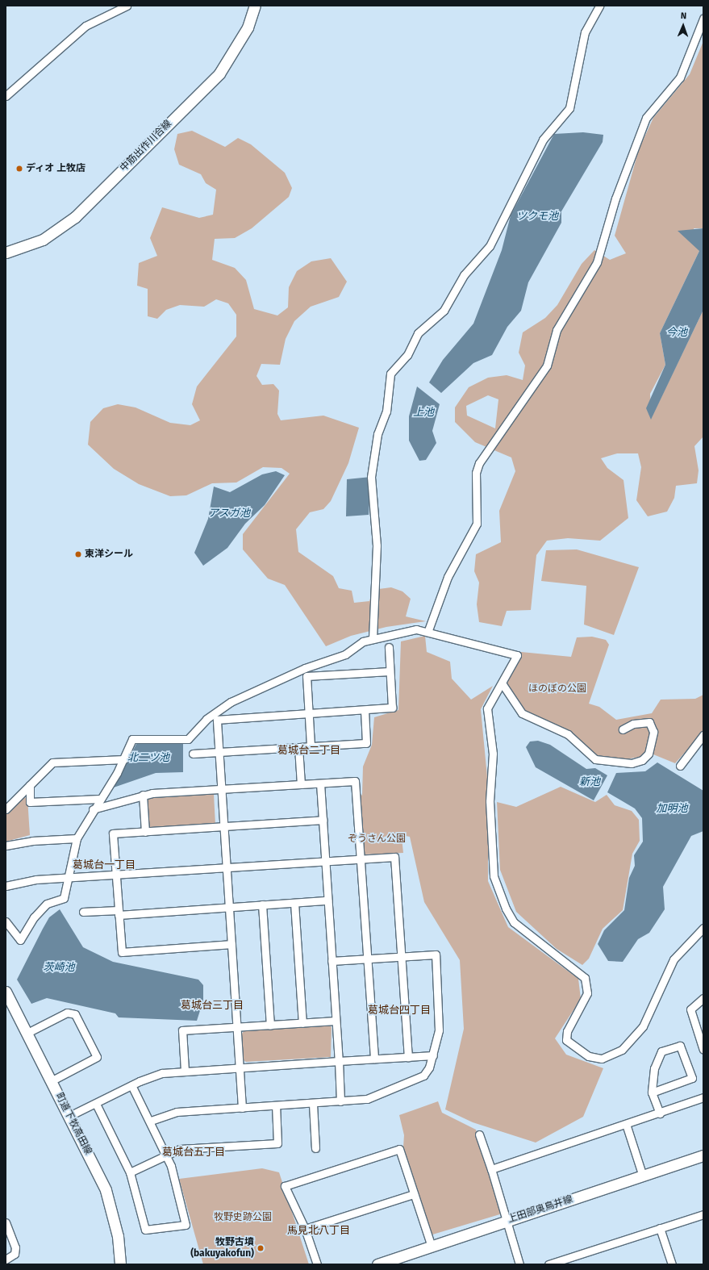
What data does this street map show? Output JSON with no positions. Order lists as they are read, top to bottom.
{
  "streets": {
    "street": ["中筋出作川合線", "町道下牧高田線", "上田部奥鳥井線"]
  },
  "districts": [
    "葛城台二丁目",
    "葛城台一丁目",
    "葛城台三丁目",
    "葛城台四丁目",
    "葛城台五丁目",
    "馬見北八丁目"
  ],
  "water": [
    "ツクモ池",
    "今池",
    "上池",
    "アスガ池",
    "北二ツ池",
    "新池",
    "加明池",
    "茨崎池"
  ],
  "parks": ["ほのぼの公園", "ぞうさん公園", "牧野史跡公園"],
  "places": ["ディオ 上牧店", "東洋シール", "牧野古墳 (bakuyakofun)"],
  "north": "top"
}
